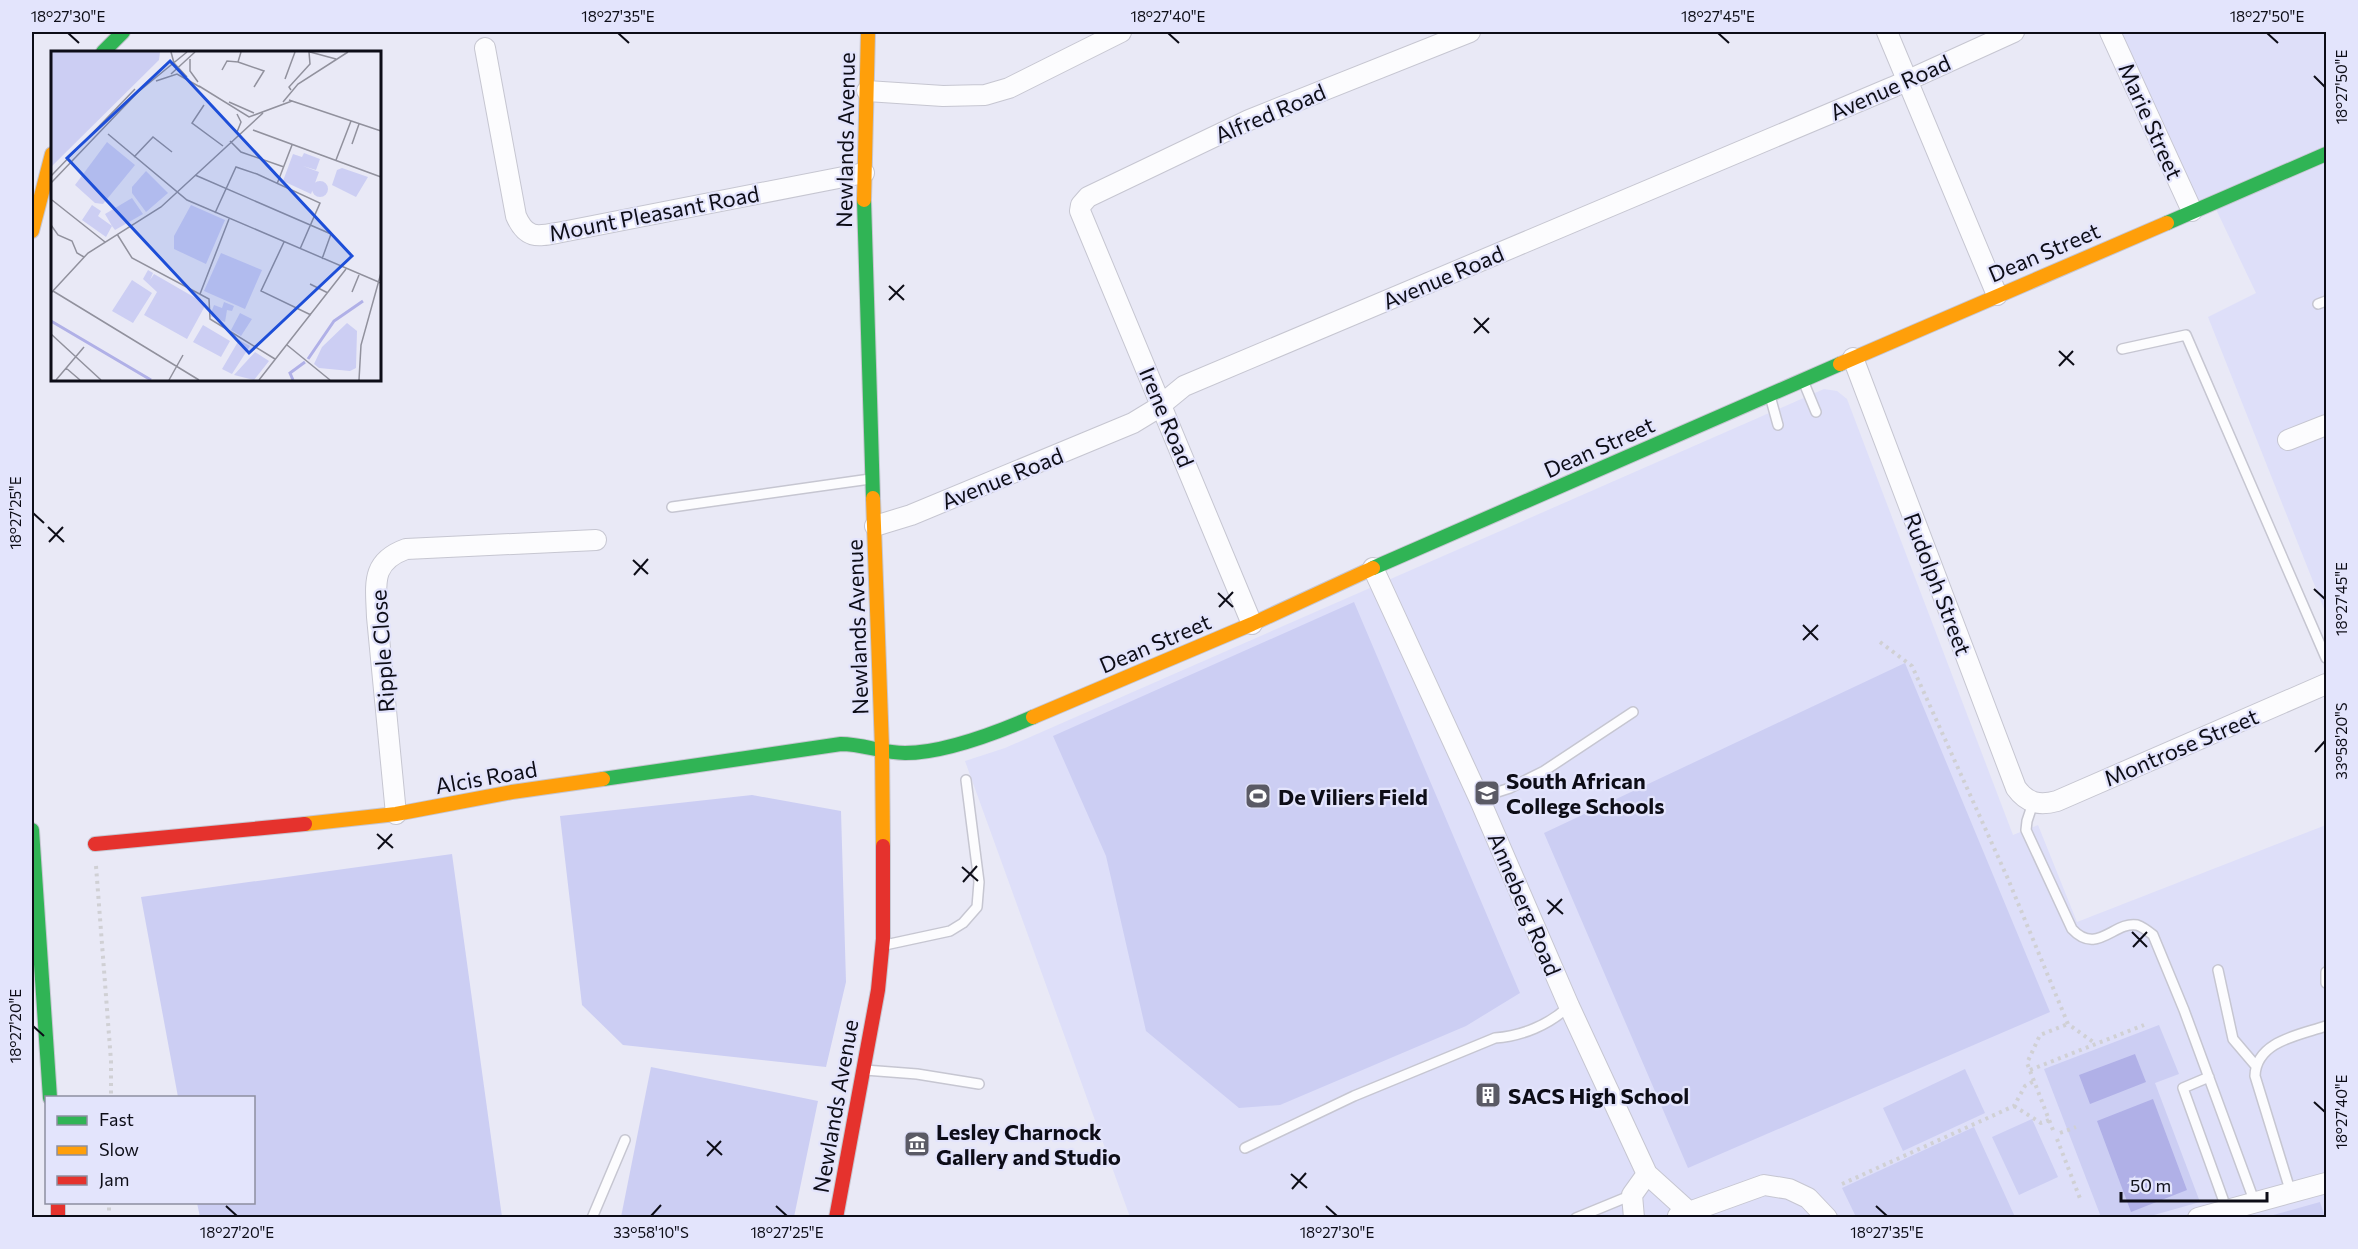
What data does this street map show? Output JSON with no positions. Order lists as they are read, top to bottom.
{
  "streets": {
    "main road": ["Newlands Avenue", "Dean Street", "Alcis Road"],
    "street": [
      "Avenue Road",
      "Alfred Road",
      "Marie Street",
      "Mount Pleasant Road",
      "Irene Road",
      "Rudolph Street",
      "Ripple Close",
      "Montrose Street",
      "Anneberg Road"
    ]
  },
  "crossings": [
    ["Avenue Road", "Newlands Avenue"],
    ["Avenue Road", "Irene Road"],
    ["Alfred Road", "Irene Road"],
    ["Marie Street", "Dean Street"],
    ["Newlands Avenue", "Mount Pleasant Road"],
    ["Newlands Avenue", "Dean Street"],
    ["Newlands Avenue", "Alcis Road"],
    ["Dean Street", "Irene Road"],
    ["Dean Street", "Rudolph Street"],
    ["Dean Street", "Alcis Road"],
    ["Dean Street", "Anneberg Road"],
    ["Rudolph Street", "Montrose Street"],
    ["Ripple Close", "Alcis Road"]
  ],
  "places": {
    "school or university": ["South African College Schools"],
    "sports": ["De Viliers Field"],
    "building": ["SACS High School"],
    "museum": ["Lesley Charnock Gallery and Studio"]
  },
  "legend": ["Fast", "Slow", "Jam"],
  "scale_bar": "50 m",
  "coordinates": [
    "18°27'30\"E",
    "18°27'35\"E",
    "18°27'40\"E",
    "18°27'45\"E",
    "18°27'50\"E",
    "18°27'25\"E",
    "33°58'20\"S",
    "18°27'20\"E",
    "33°58'10\"S"
  ]
}
